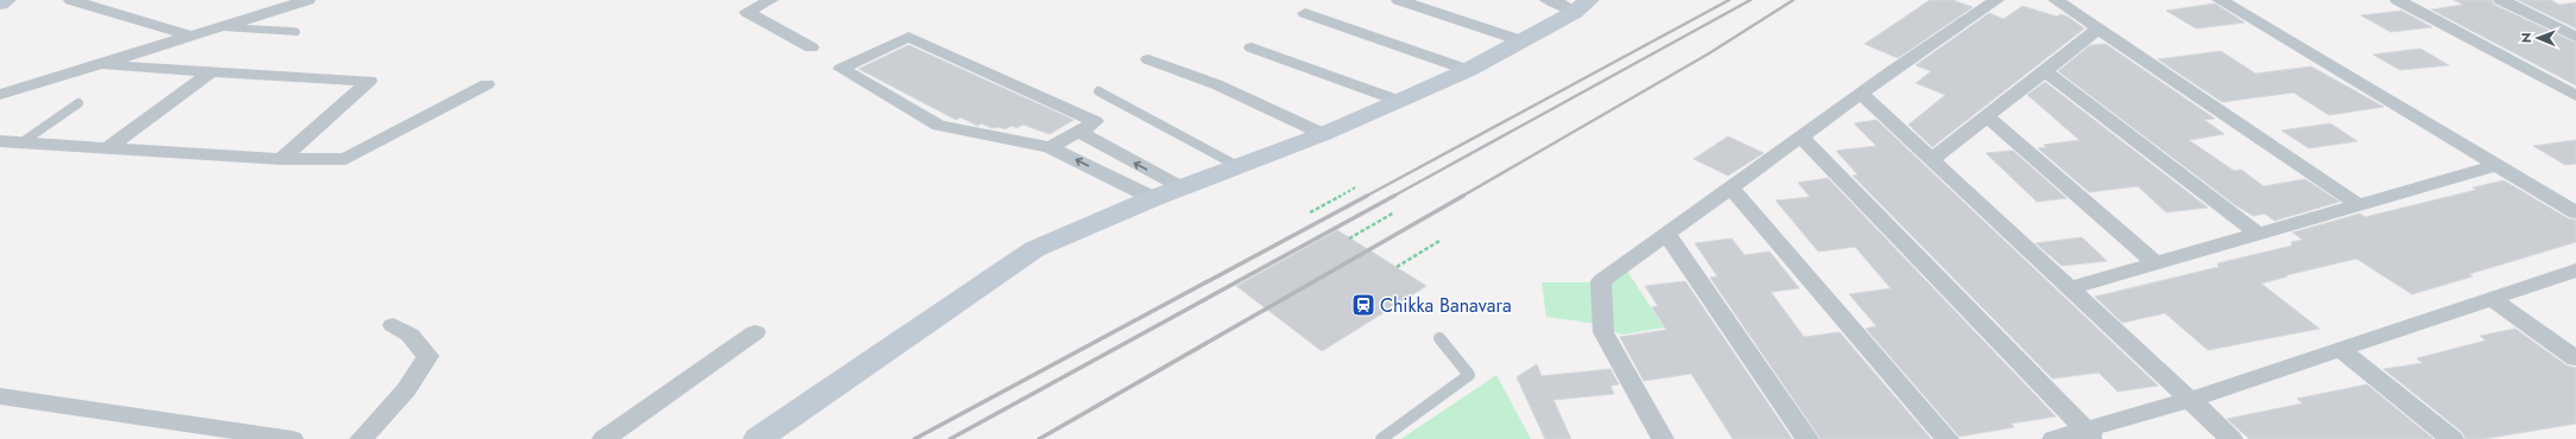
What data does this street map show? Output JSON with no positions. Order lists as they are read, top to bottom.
{
  "places": {
    "station": ["Chikka Banavara"]
  },
  "north": "left"
}
